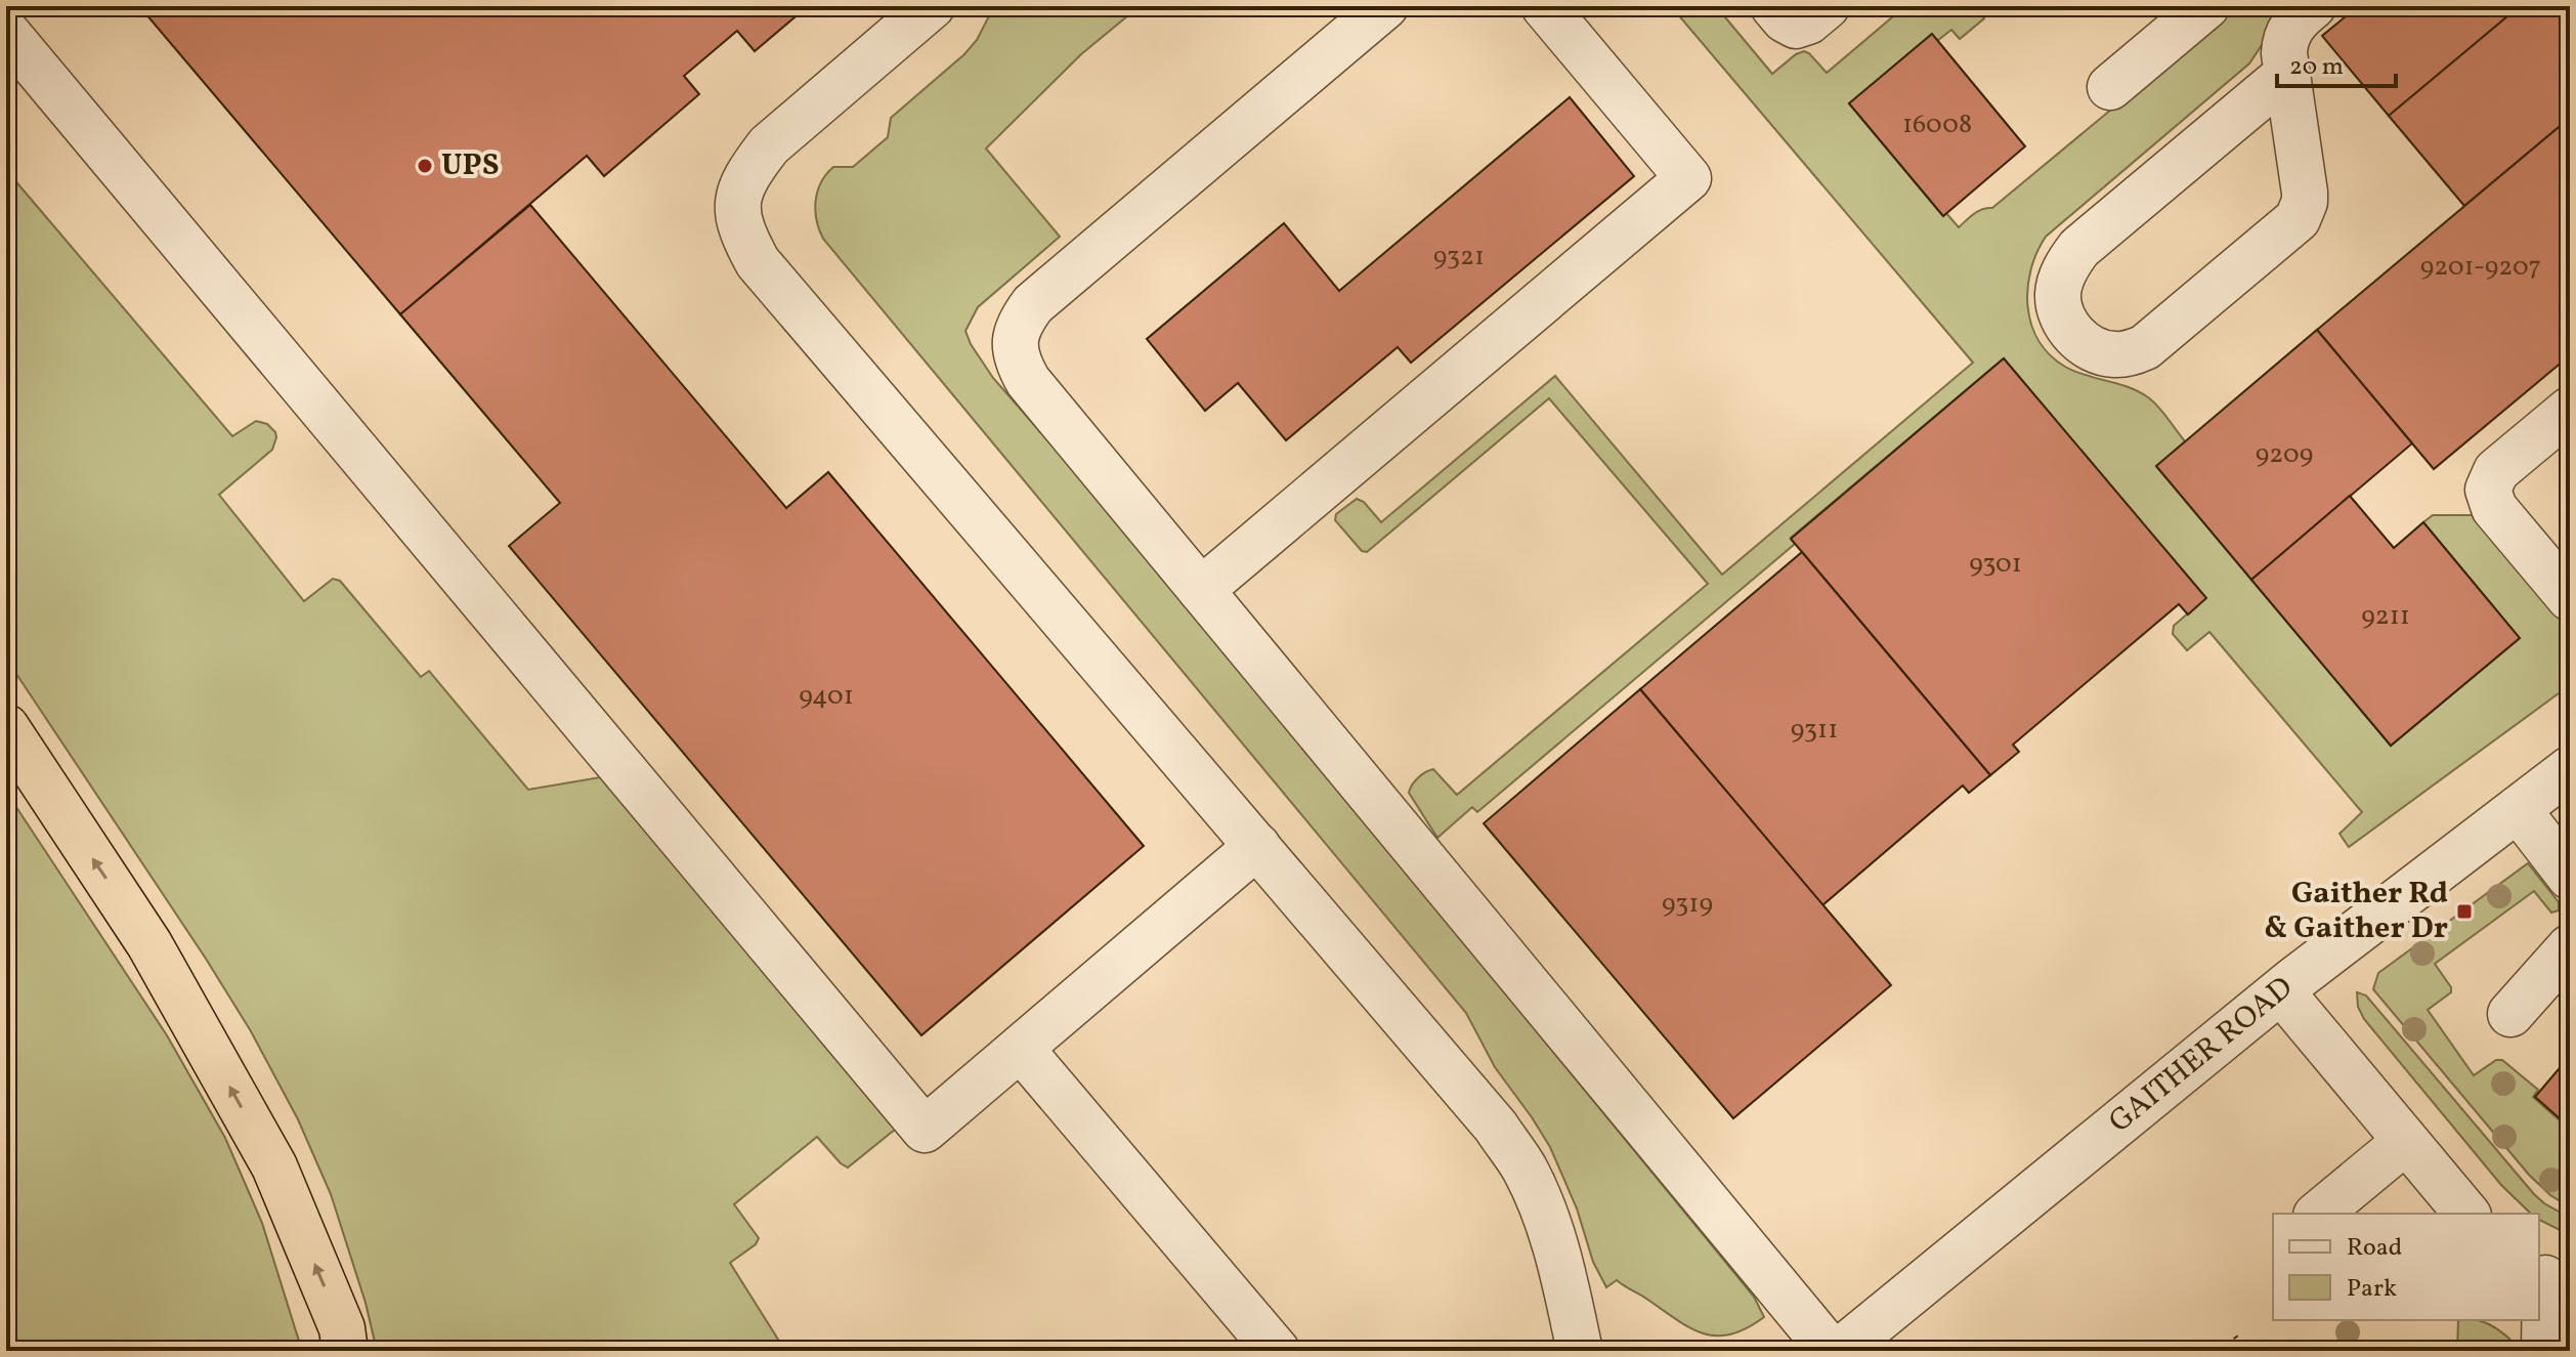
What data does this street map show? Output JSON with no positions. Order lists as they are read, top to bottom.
{
  "streets": {
    "street": ["GAITHER ROAD"]
  },
  "places": {
    "other": ["UPS"],
    "transit": ["Gaither Rd & Gaither Dr"]
  },
  "house_numbers": [
    "16008",
    "9321",
    "9201-9207",
    "9209",
    "9301",
    "9211",
    "9401",
    "9311",
    "9319"
  ],
  "legend": ["Road", "Park"],
  "scale_bar": "20 m"
}
